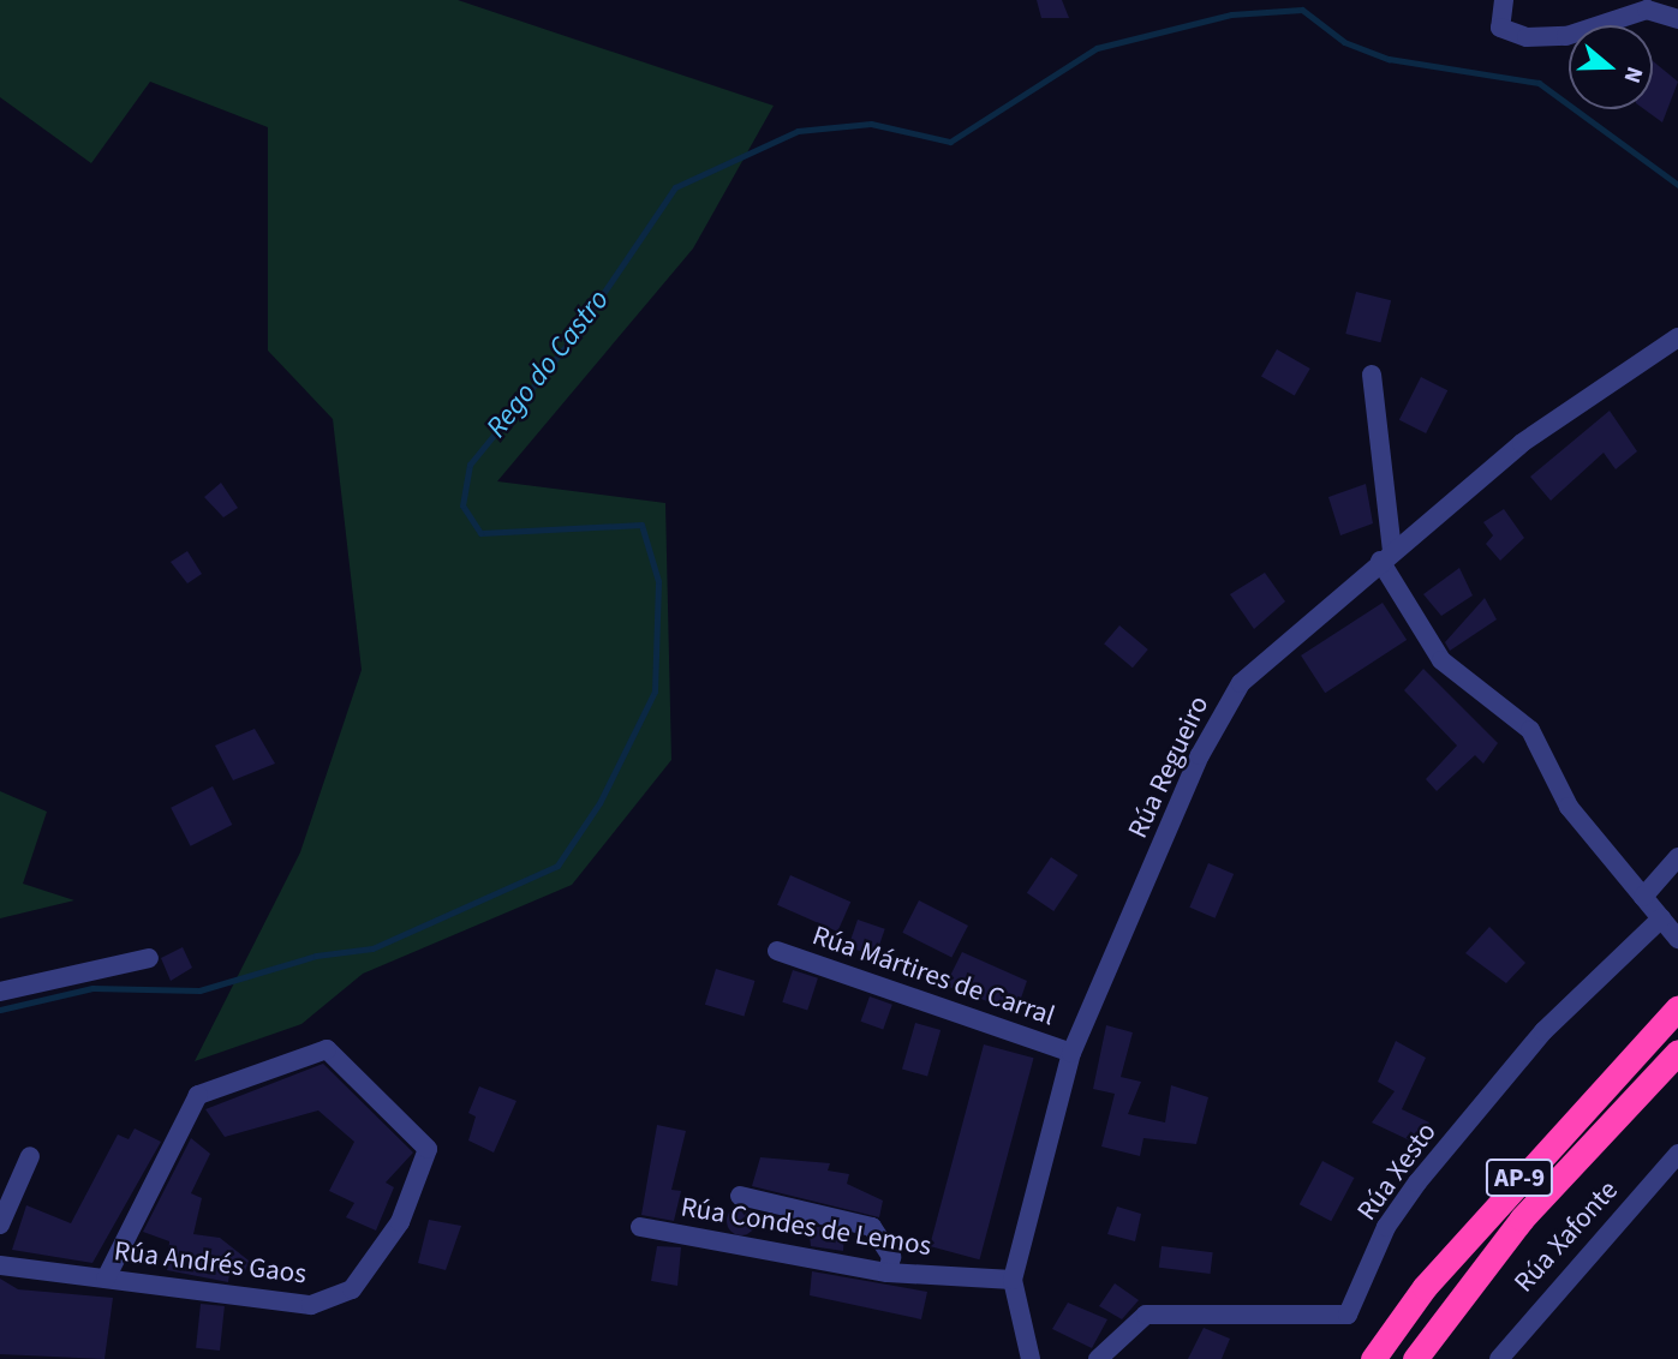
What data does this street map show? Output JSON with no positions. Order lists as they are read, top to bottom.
{
  "streets": {
    "highway": ["AP-9"],
    "street": [
      "Rúa Regueiro",
      "Rúa Mártires de Carral",
      "Rúa Xesto",
      "Rúa Condes de Lemos",
      "Rúa Xafonte",
      "Rúa Andrés Gaos"
    ]
  },
  "crossings": [
    ["Rúa Regueiro", "Rúa Mártires de Carral"],
    ["Rúa Regueiro", "Rúa Condes de Lemos"]
  ],
  "water": ["Rego do Castro"],
  "north": "right"
}
